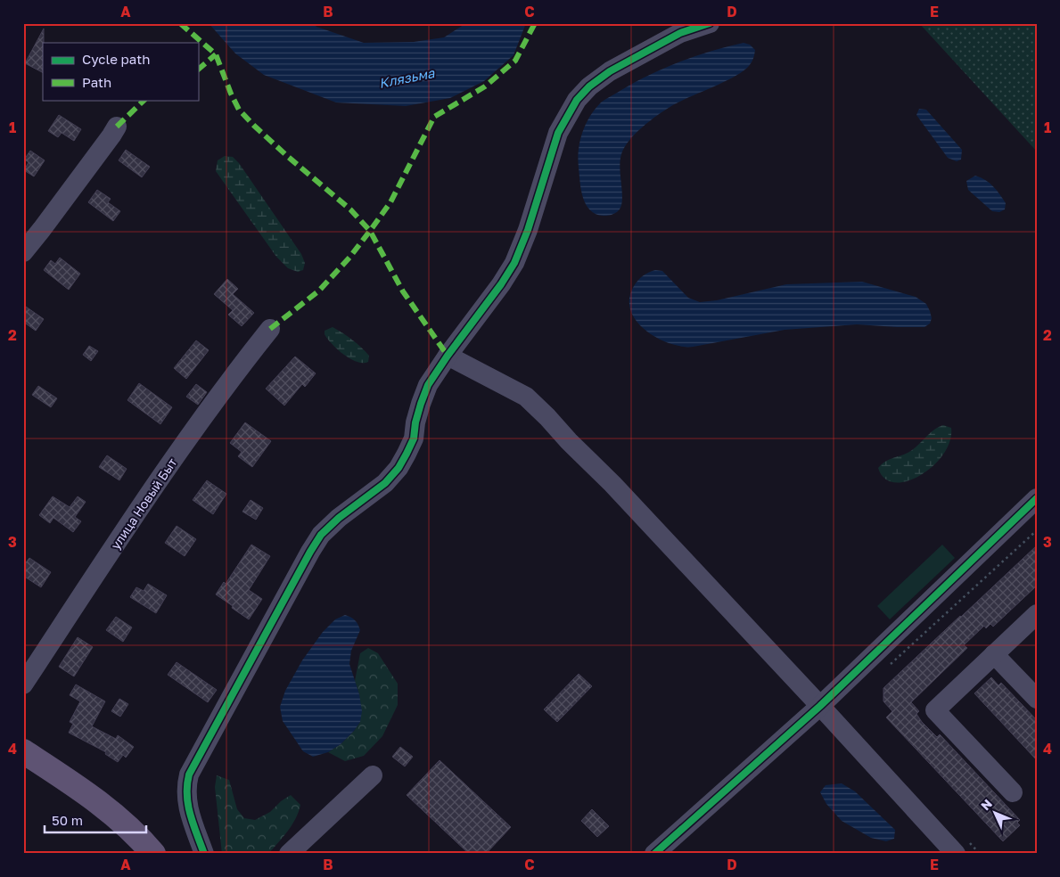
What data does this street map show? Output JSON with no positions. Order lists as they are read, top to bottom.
{
  "streets": {
    "street": ["улица Новый Быт"]
  },
  "water": ["Клязьма"],
  "legend": ["Cycle path", "Path"],
  "scale_bar": "50 m",
  "north": "top left",
  "grid": {
    "columns": [
      "A",
      "B",
      "C",
      "D",
      "E"
    ],
    "rows": [
      "1",
      "2",
      "3",
      "4"
    ]
  }
}
